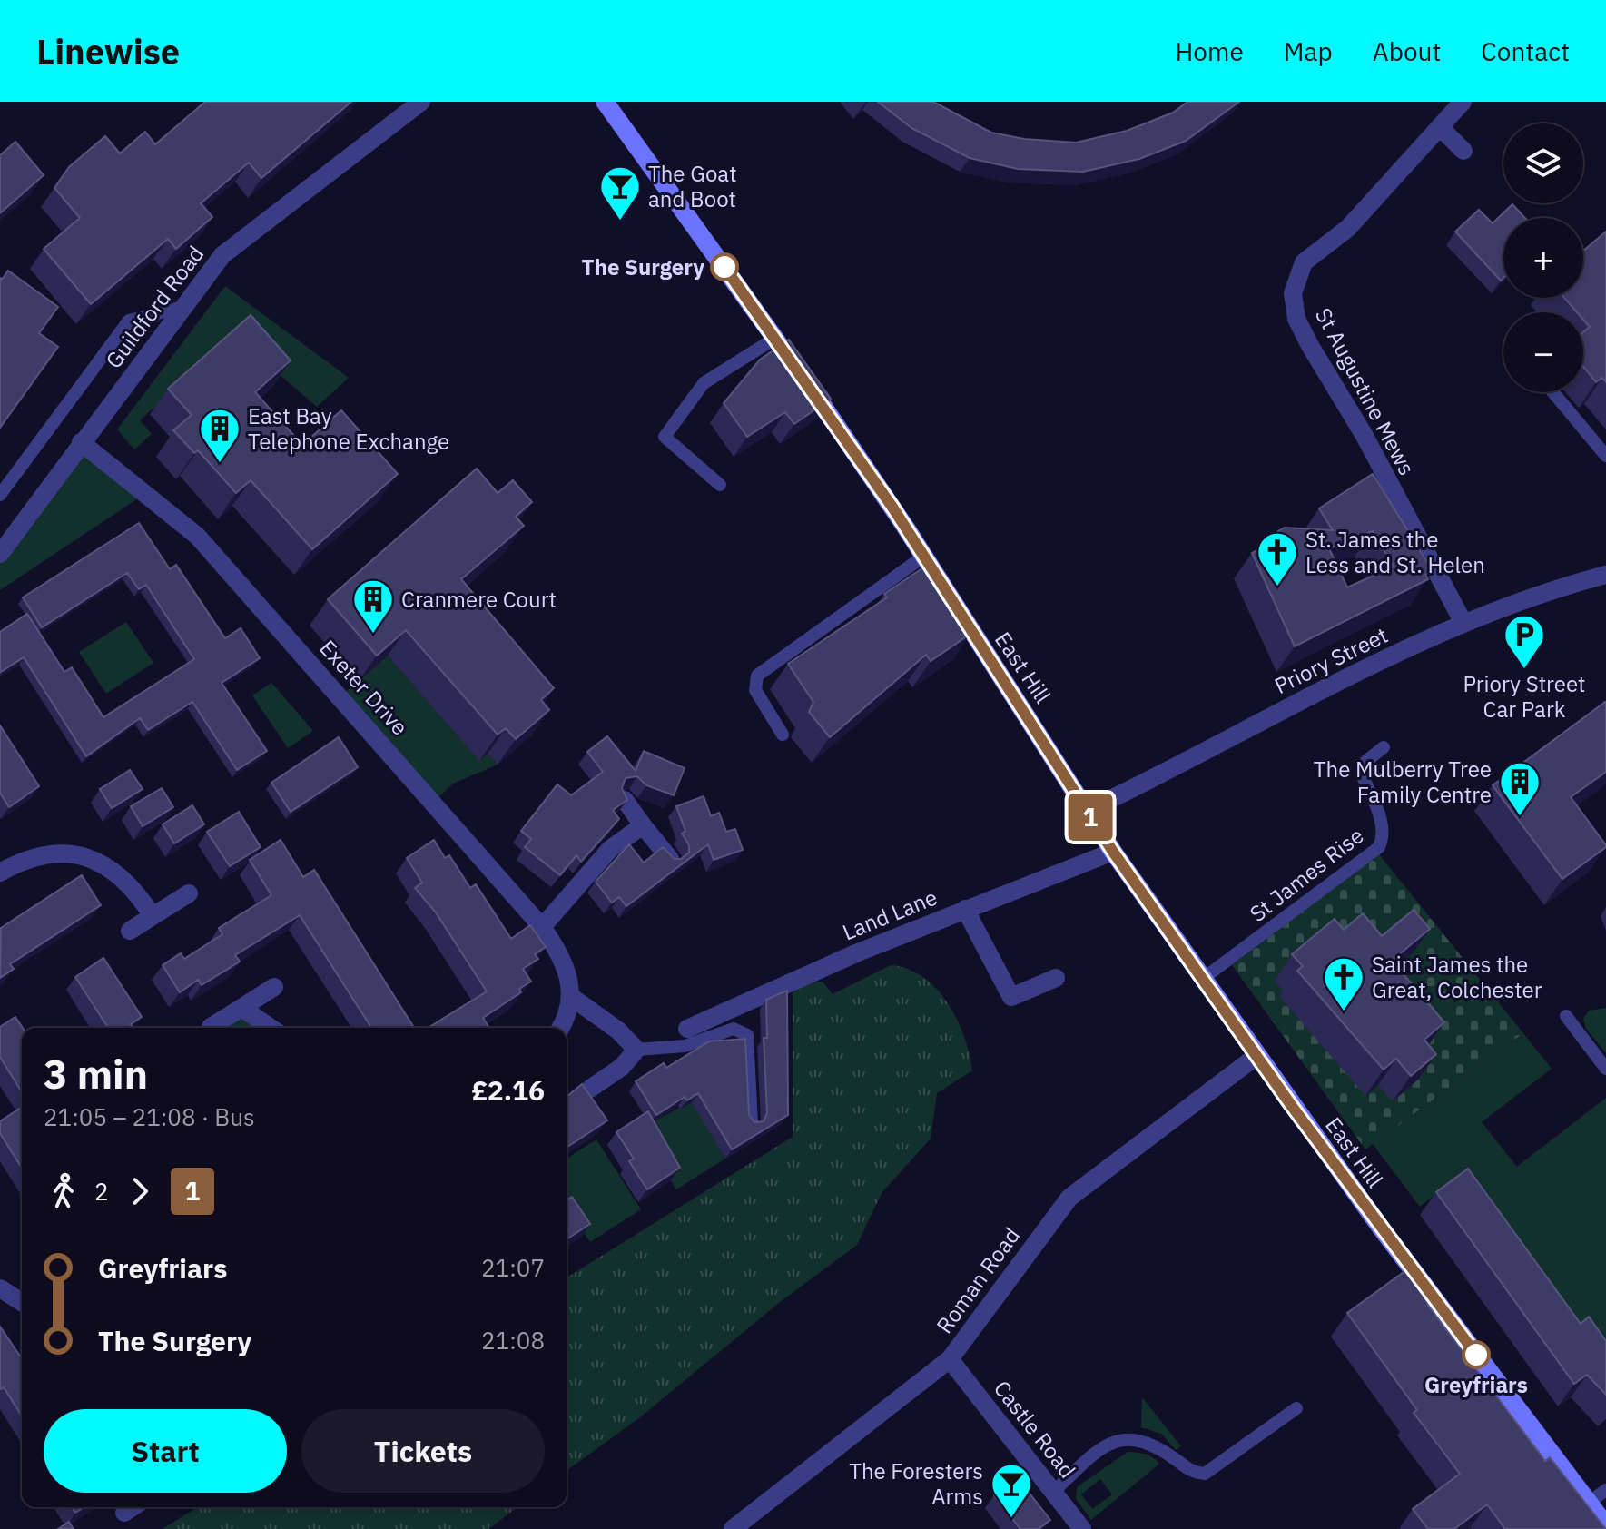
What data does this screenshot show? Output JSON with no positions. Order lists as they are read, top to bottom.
{
  "streets": {
    "street": [
      "Guildford Road",
      "St Augustine Mews",
      "Priory Street",
      "East Hill",
      "Exeter Drive",
      "Land Lane",
      "Roman Road",
      "Castle Road"
    ],
    "lane": ["St James Rise"]
  },
  "crossings": [
    ["Guildford Road", "Exeter Drive"],
    ["St Augustine Mews", "Priory Street"],
    ["Priory Street", "East Hill"],
    ["East Hill", "St James Rise"],
    ["East Hill", "Land Lane"],
    ["East Hill", "Roman Road"],
    ["Roman Road", "Castle Road"]
  ],
  "places": {
    "bar": ["The Goat and Boot", "The Foresters Arms"],
    "other": ["The Surgery", "Greyfriars"],
    "building": ["East Bay Telephone Exchange", "Cranmere Court", "The Mulberry Tree Family Centre"],
    "church": ["St. James the Less and St. Helen", "Saint James the Great, Colchester"],
    "parking": ["Priory Street Car Park"]
  },
  "lines": ["bus line 1"],
  "page": {
    "header": "Linewise",
    "nav": [
      "Home",
      "Map",
      "About",
      "Contact"
    ],
    "on_map": "1",
    "map_buttons": ["+", "−"],
    "heading": ["3 min", "21:05 – 21:08 · Bus", "£2.16"],
    "legs": ["2", "1"],
    "list": [
      {
        "name": "Greyfriars",
        "value": "21:07"
      },
      {
        "name": "The Surgery",
        "value": "21:08"
      }
    ],
    "buttons": ["Start", "Tickets"]
  }
}
